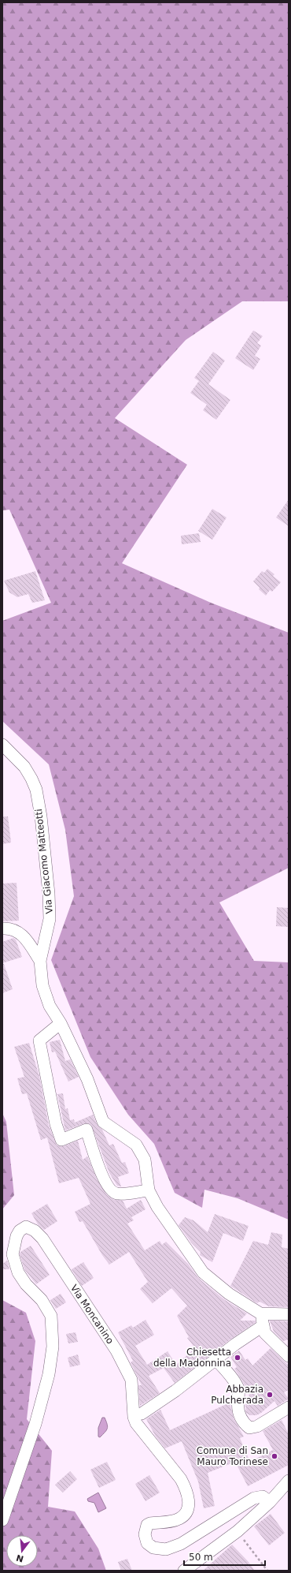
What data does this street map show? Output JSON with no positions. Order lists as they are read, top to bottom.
{
  "streets": {
    "street": ["Via Giacomo Matteotti", "Via Moncanino"]
  },
  "places": ["Chiesetta della Madonnina", "Abbazia Pulcherada", "Comune di San Mauro Torinese"],
  "scale_bar": "50 m",
  "north": "bottom"
}
